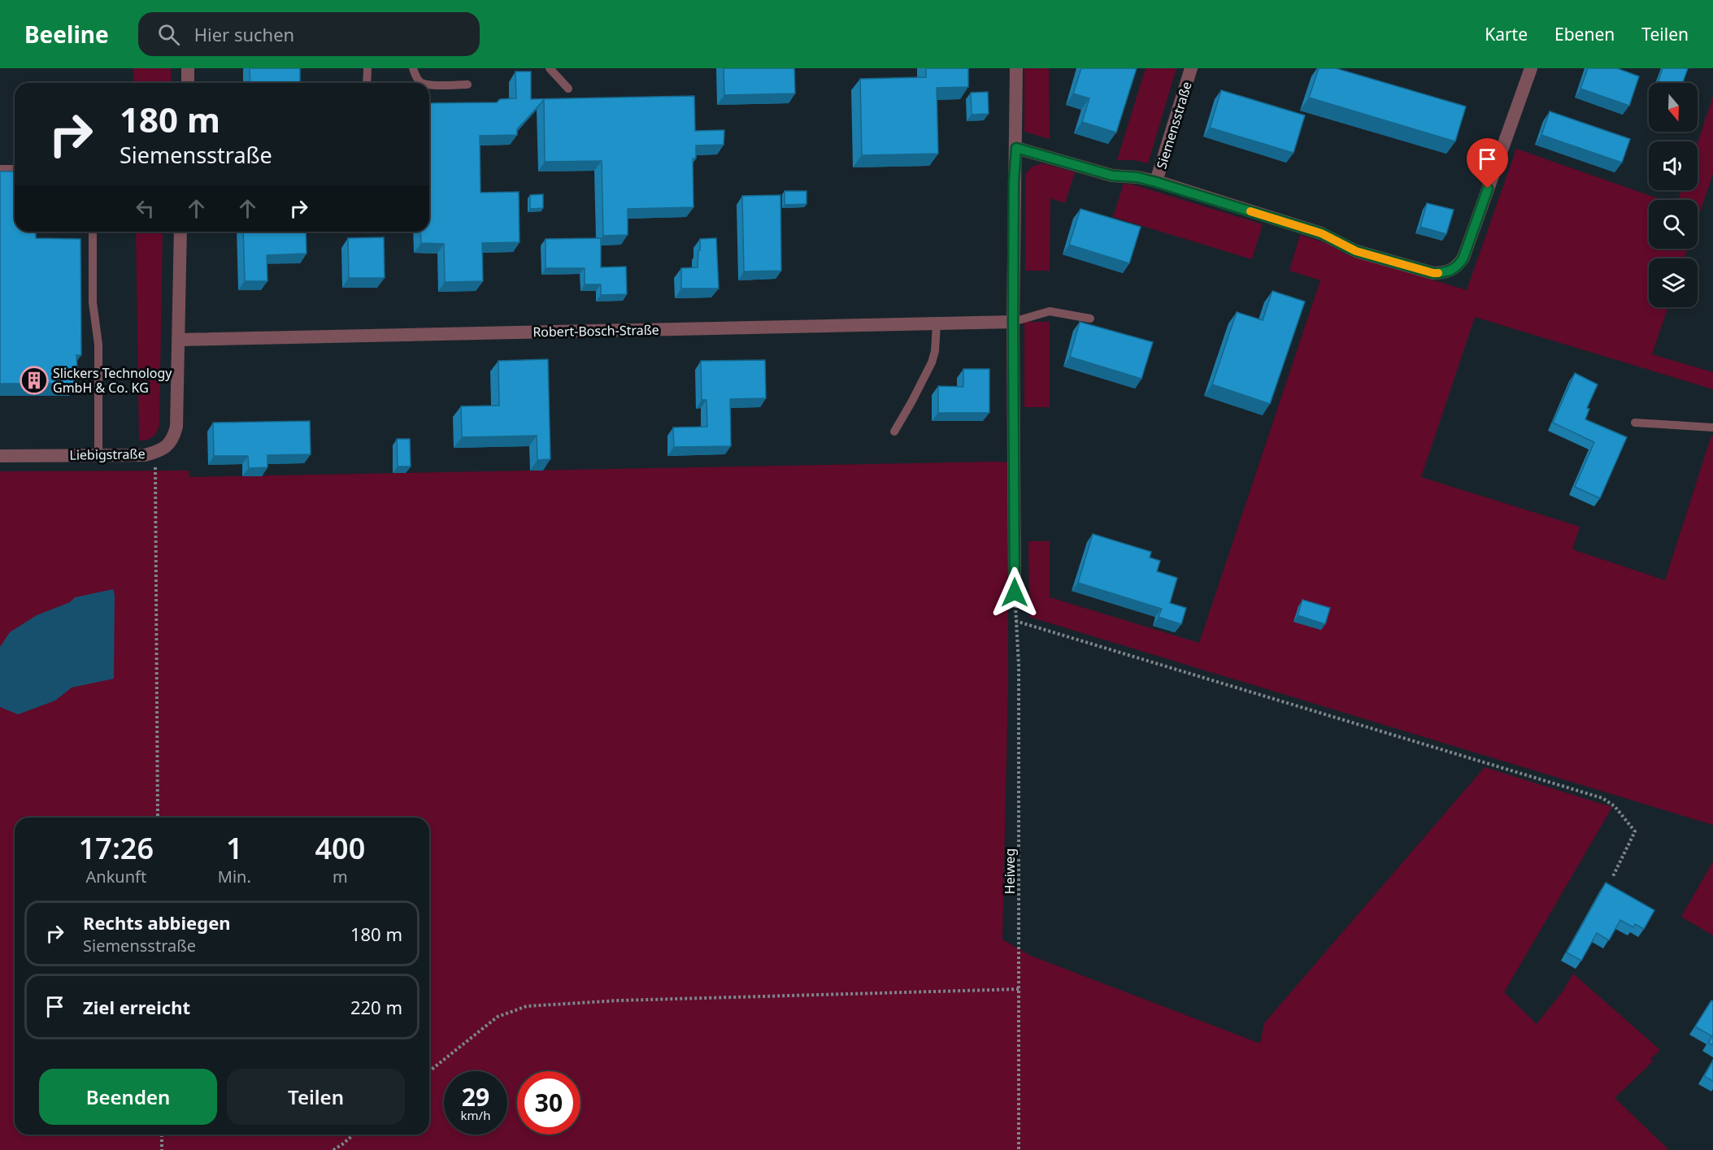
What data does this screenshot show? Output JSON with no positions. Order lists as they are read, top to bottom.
{
  "streets": {
    "street": ["Siemensstraße", "Robert-Bosch-Straße", "Liebigstraße"],
    "path": ["Heiweg"]
  },
  "crossings": [
    ["Robert-Bosch-Straße", "Liebigstraße"]
  ],
  "places": {
    "building": ["Slickers Technology GmbH & Co. KG"]
  },
  "north": "bottom",
  "page": {
    "header": "Beeline",
    "search": "Hier suchen",
    "nav": ["Karte", "Ebenen", "Teilen"],
    "turn": ["180 m", "Siemensstraße"],
    "eta": [
      "17:26",
      "Ankunft",
      "1",
      "Min.",
      "400",
      "m"
    ],
    "list": [
      {
        "name": "Rechts abbiegen",
        "note": "Siemensstraße",
        "value": "180 m"
      },
      {
        "name": "Ziel erreicht",
        "value": "220 m"
      }
    ],
    "buttons": ["Beenden", "Teilen"],
    "speed": "29 km/h",
    "limit": "30"
  }
}
